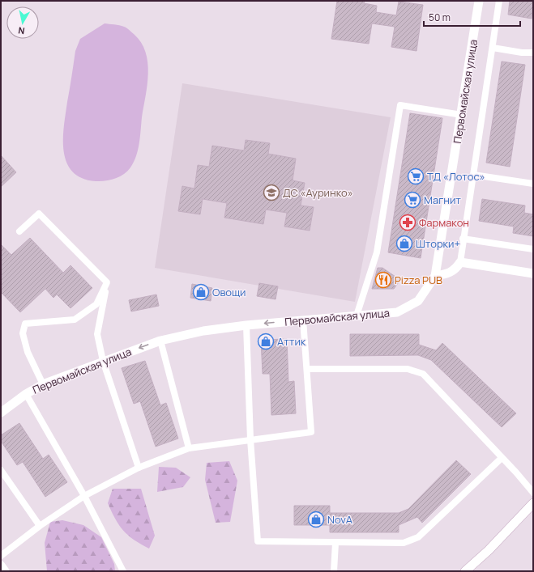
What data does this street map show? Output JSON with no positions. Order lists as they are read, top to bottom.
{
  "streets": {
    "street": ["Первомайская улица"]
  },
  "places": {
    "supermarket": ["ТД «Лотос»", "Магнит"],
    "school or university": ["ДС «Ауринко»"],
    "pharmacy": ["Фармакон"],
    "shop": [
      "Шторки+",
      "Овощи",
      "Аттик",
      "NovA"
    ],
    "restaurant": ["Pizza PUB"]
  },
  "scale_bar": "50 m",
  "north": "bottom"
}
